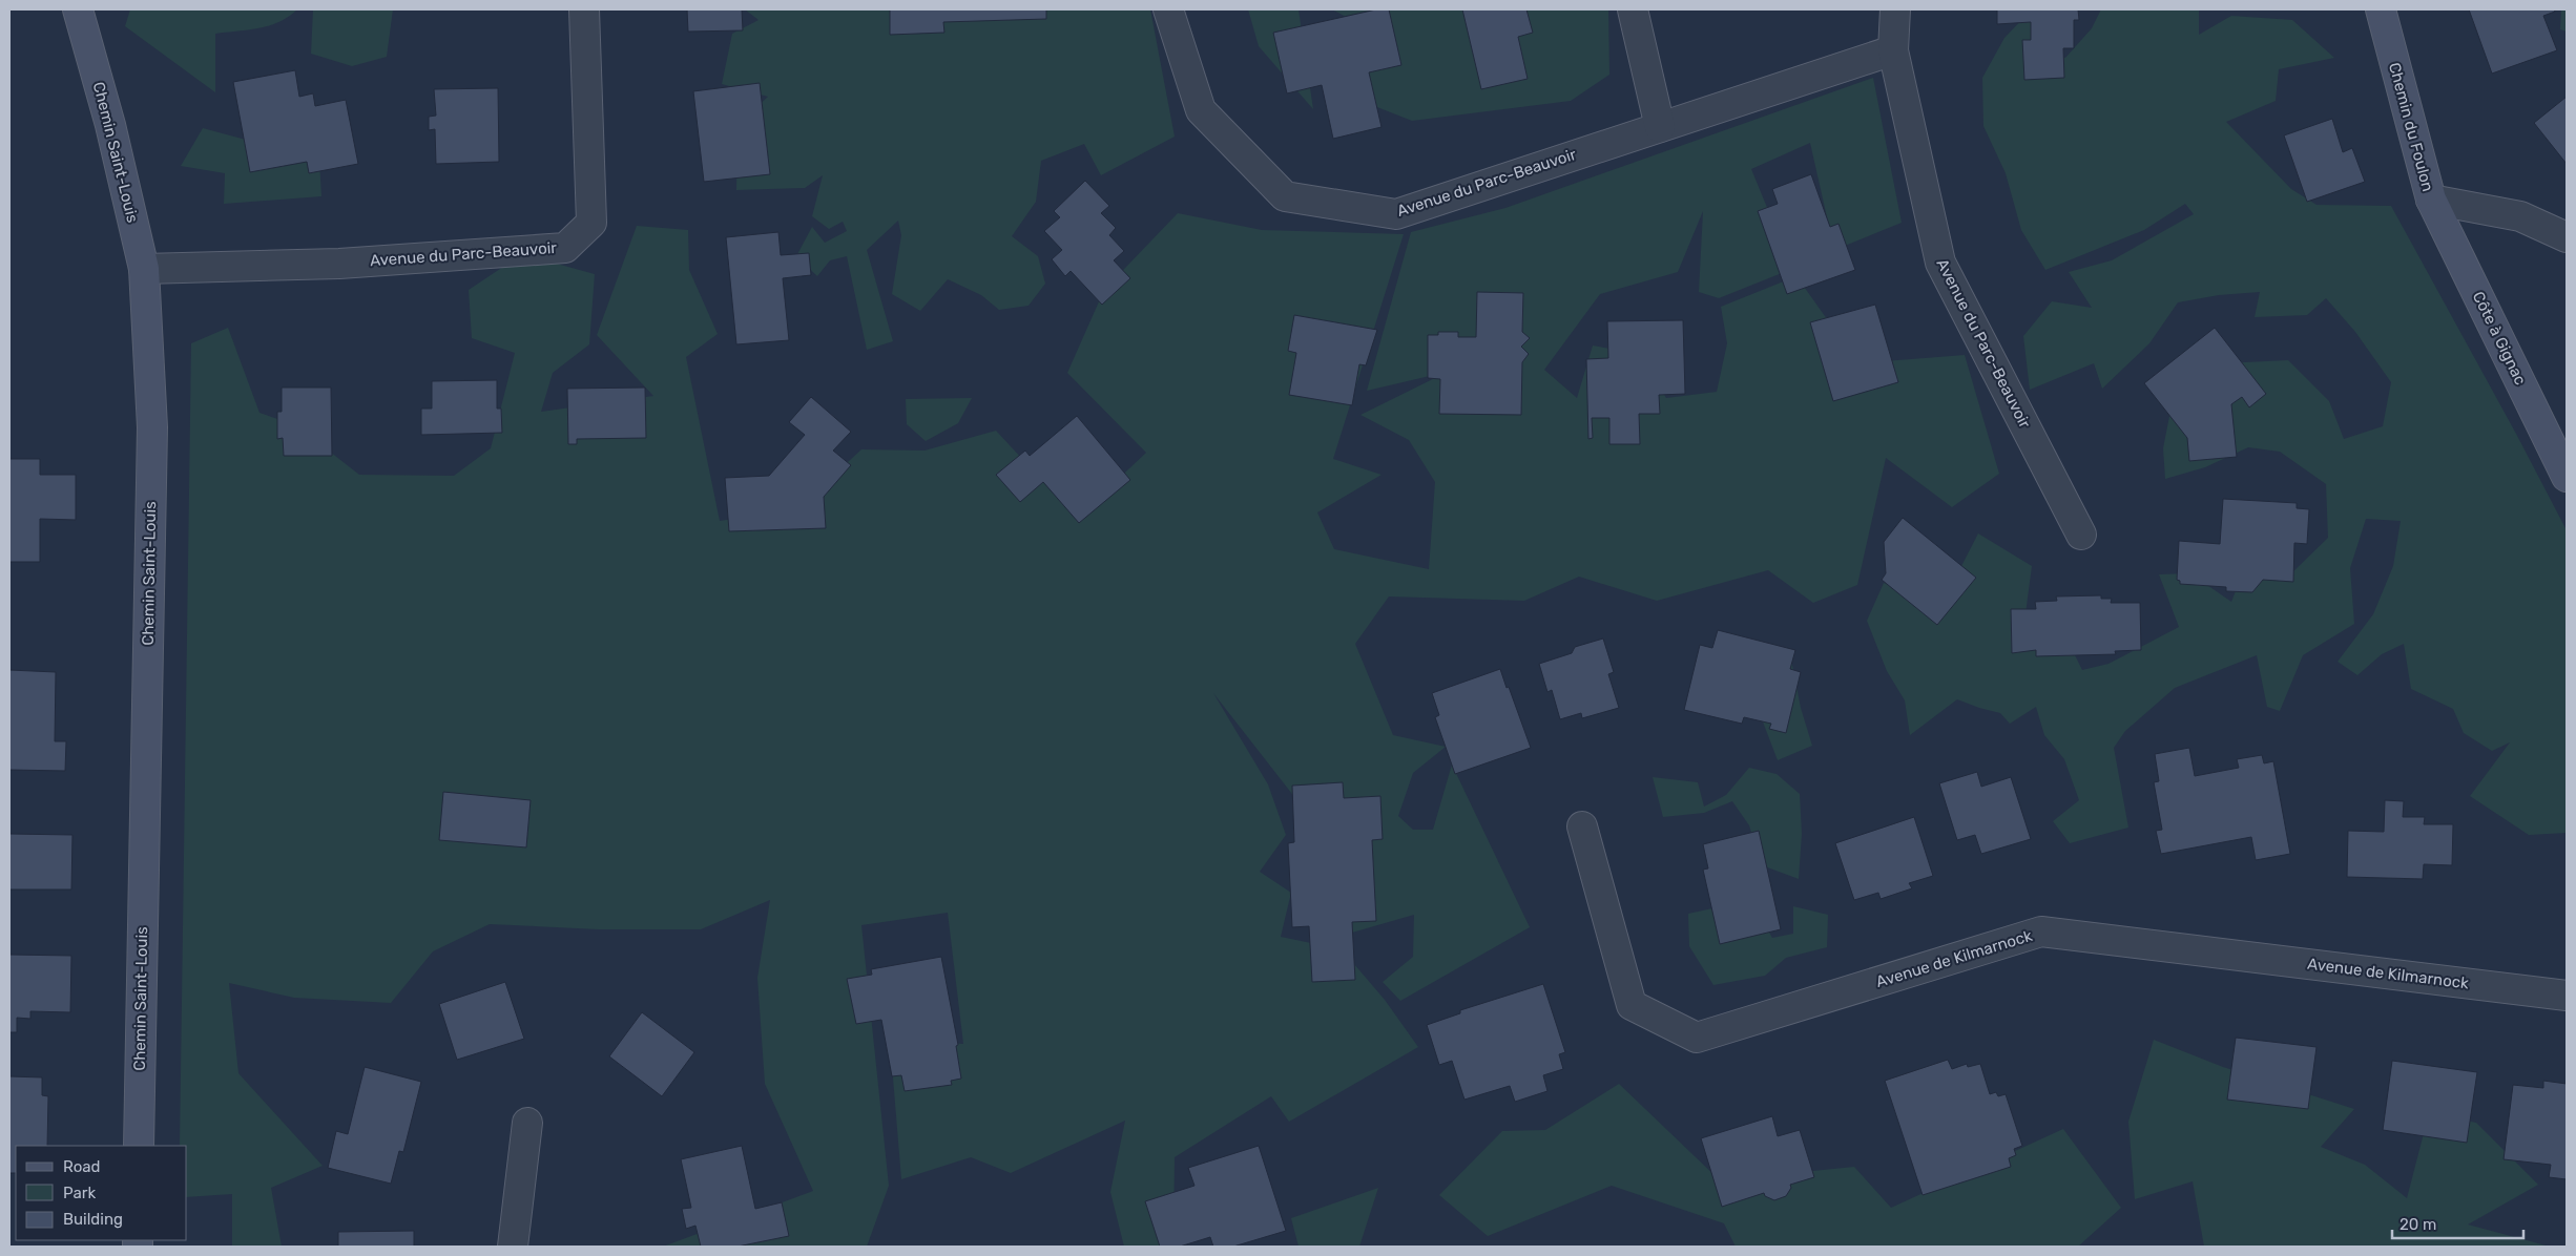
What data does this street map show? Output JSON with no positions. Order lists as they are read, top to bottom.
{
  "streets": {
    "street": [
      "Chemin du Foulon",
      "Chemin Saint-Louis",
      "Avenue du Parc-Beauvoir",
      "Côte à Gignac",
      "Avenue de Kilmarnock"
    ]
  },
  "crossings": [
    ["Chemin du Foulon", "Côte à Gignac"],
    ["Chemin Saint-Louis", "Avenue du Parc-Beauvoir"]
  ],
  "legend": ["Road", "Park", "Building"],
  "scale_bar": "20 m"
}
